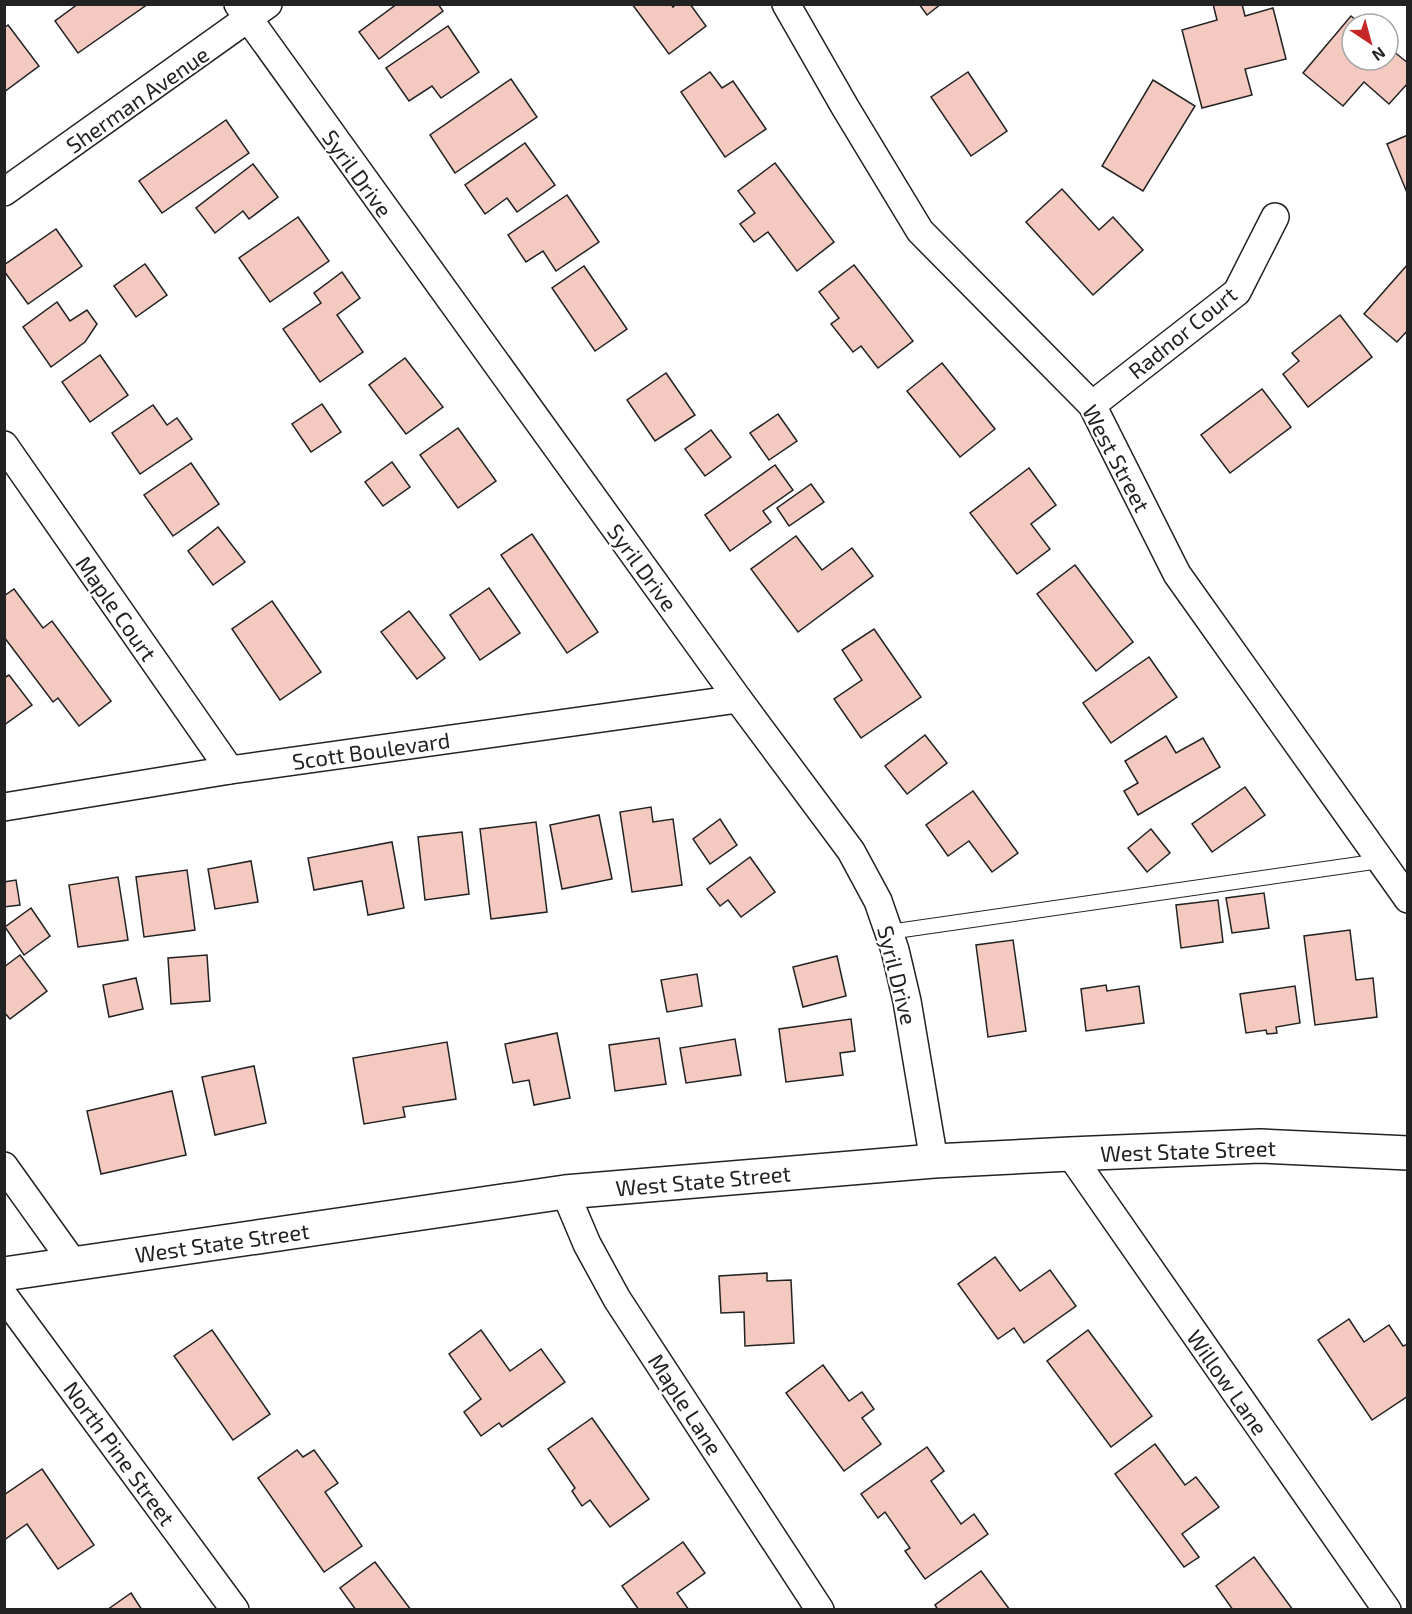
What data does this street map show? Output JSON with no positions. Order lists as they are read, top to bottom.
{
  "streets": {
    "main road": ["West State Street"],
    "street": [
      "Sherman Avenue",
      "Syril Drive",
      "Radnor Court",
      "West Street",
      "Maple Court",
      "Scott Boulevard",
      "Willow Lane",
      "Maple Lane",
      "North Pine Street"
    ]
  },
  "crossings": [
    ["Sherman Avenue", "Syril Drive"],
    ["Syril Drive", "Scott Boulevard"],
    ["Syril Drive", "West State Street"],
    ["Radnor Court", "West Street"],
    ["Maple Court", "Scott Boulevard"],
    ["West State Street", "Willow Lane"],
    ["West State Street", "Maple Lane"]
  ],
  "north": "bottom right"
}
